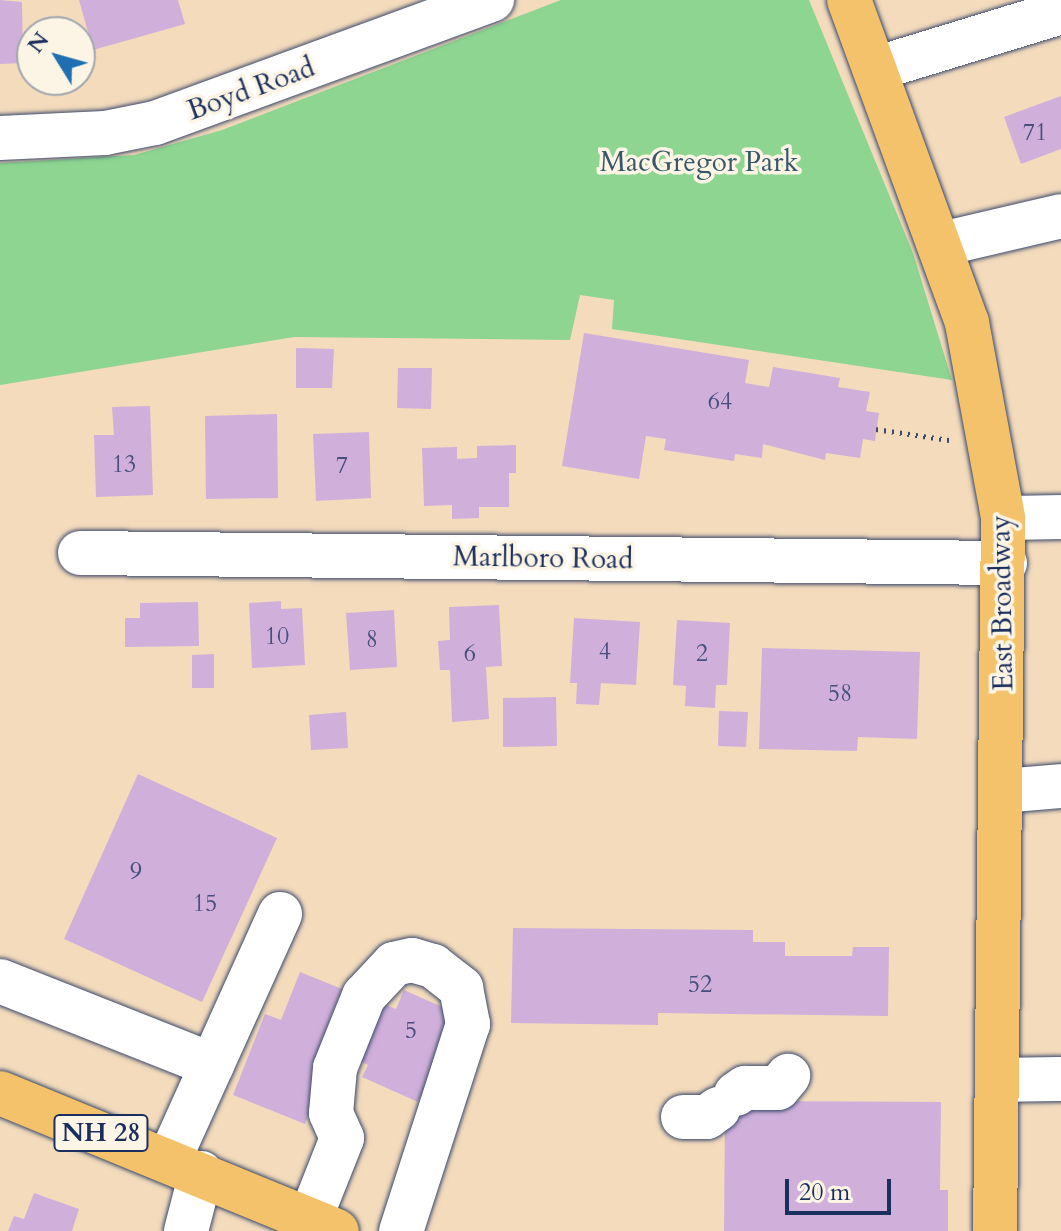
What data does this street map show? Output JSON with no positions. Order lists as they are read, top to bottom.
{
  "streets": {
    "main road": ["East Broadway", "NH 28"],
    "street": ["Boyd Road", "Marlboro Road"]
  },
  "crossings": [
    ["Marlboro Road", "East Broadway"]
  ],
  "parks": ["MacGregor Park"],
  "house_numbers": [
    "71",
    "64",
    "13",
    "7",
    "10",
    "8",
    "4",
    "6",
    "2",
    "58",
    "9",
    "15",
    "52",
    "5"
  ],
  "scale_bar": "20 m",
  "north": "top left"
}
